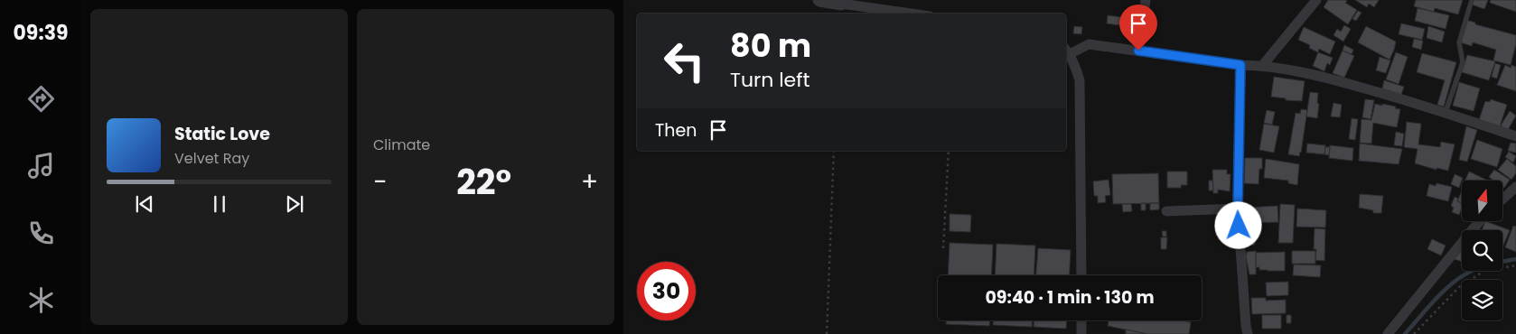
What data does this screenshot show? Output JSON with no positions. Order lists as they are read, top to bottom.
{
  "north": "top",
  "page": {
    "tabs": "09:39",
    "tile": "Climate",
    "turn": ["80 m", "Turn left"],
    "then": "Then",
    "song": ["Static Love", "Velvet Ray"],
    "heat": ["−", "22°", "+"],
    "limit": "30",
    "trip": "09:40 · 1 min · 130 m"
  }
}
